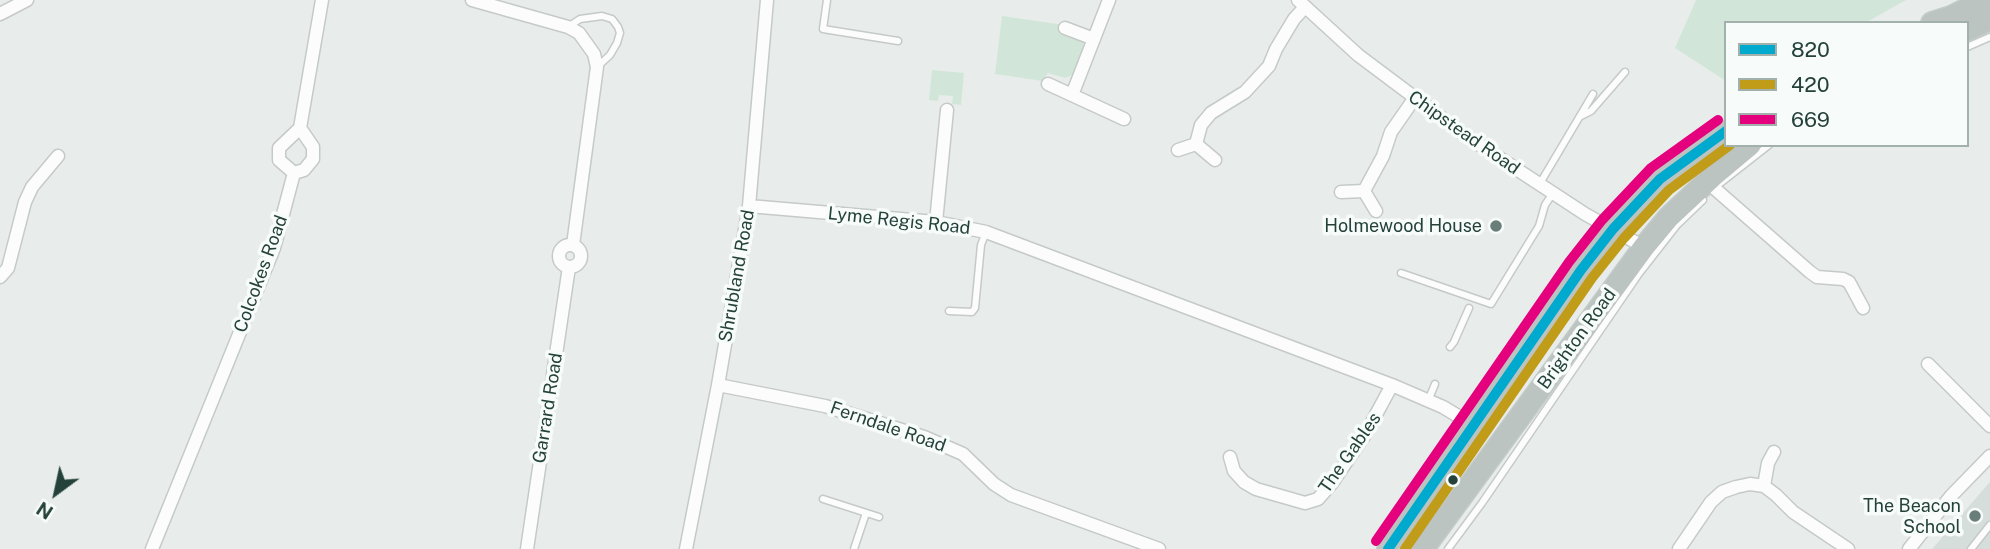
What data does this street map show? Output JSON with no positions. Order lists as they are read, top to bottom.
{
  "streets": {
    "highway": ["Brighton Road"],
    "street": [
      "Chipstead Road",
      "Lyme Regis Road",
      "Colcokes Road",
      "Shrubland Road",
      "Garrard Road",
      "Ferndale Road",
      "The Gables"
    ]
  },
  "crossings": [
    ["Chipstead Road", "Brighton Road"],
    ["Lyme Regis Road", "Shrubland Road"],
    ["Lyme Regis Road", "Brighton Road"],
    ["Lyme Regis Road", "The Gables"],
    ["Shrubland Road", "Ferndale Road"]
  ],
  "places": ["Holmewood House", "The Beacon School"],
  "lines": ["transit line 669", "transit line 820", "transit line 420"],
  "legend": ["820", "420", "669"],
  "north": "bottom left"
}
